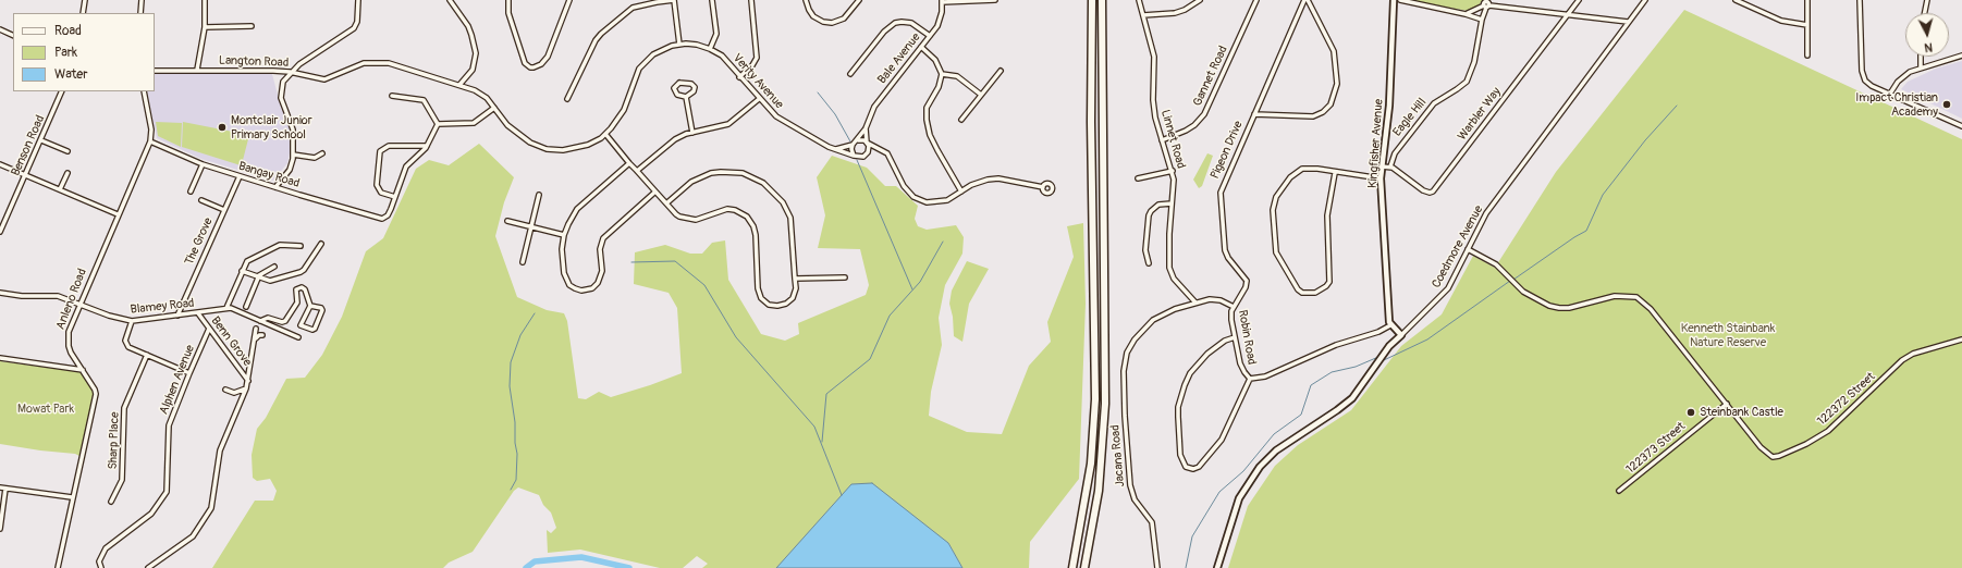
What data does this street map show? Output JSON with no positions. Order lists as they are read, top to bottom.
{
  "streets": {
    "street": [
      "Bale Avenue",
      "Langton Road",
      "Gannet Road",
      "Verity Avenue",
      "Warbler Way",
      "Eagle Hill",
      "Linnet Road",
      "Kingfisher Avenue",
      "Benson Road",
      "Pigeon Drive",
      "Bangay Road",
      "The Grove",
      "Coedmore Avenue",
      "Anleno Road",
      "Blamey Road",
      "Robin Road",
      "Benn Grove",
      "Alphen Avenue",
      "122372 Street",
      "Sharp Place",
      "122373 Street",
      "Jacana Road"
    ]
  },
  "crossings": [
    ["Bale Avenue", "Verity Avenue"],
    ["Langton Road", "Verity Avenue"],
    ["Gannet Road", "Linnet Road"],
    ["Warbler Way", "Eagle Hill"],
    ["Linnet Road", "Robin Road"],
    ["Kingfisher Avenue", "Robin Road"],
    ["Pigeon Drive", "Robin Road"],
    ["Bangay Road", "The Grove"],
    ["Bangay Road", "Anleno Road"],
    ["The Grove", "Blamey Road"],
    ["Coedmore Avenue", "122372 Street"],
    ["Anleno Road", "Blamey Road"],
    ["Blamey Road", "Benn Grove"],
    ["Robin Road", "Jacana Road"],
    ["Benn Grove", "Alphen Avenue"],
    ["122372 Street", "122373 Street"]
  ],
  "parks": ["Kenneth Stainbank Nature Reserve", "Mowat Park"],
  "places": ["Impact Christian Academy", "Montclair Junior Primary School", "Steinbank Castle"],
  "legend": ["Road", "Park", "Water"],
  "north": "bottom"
}
